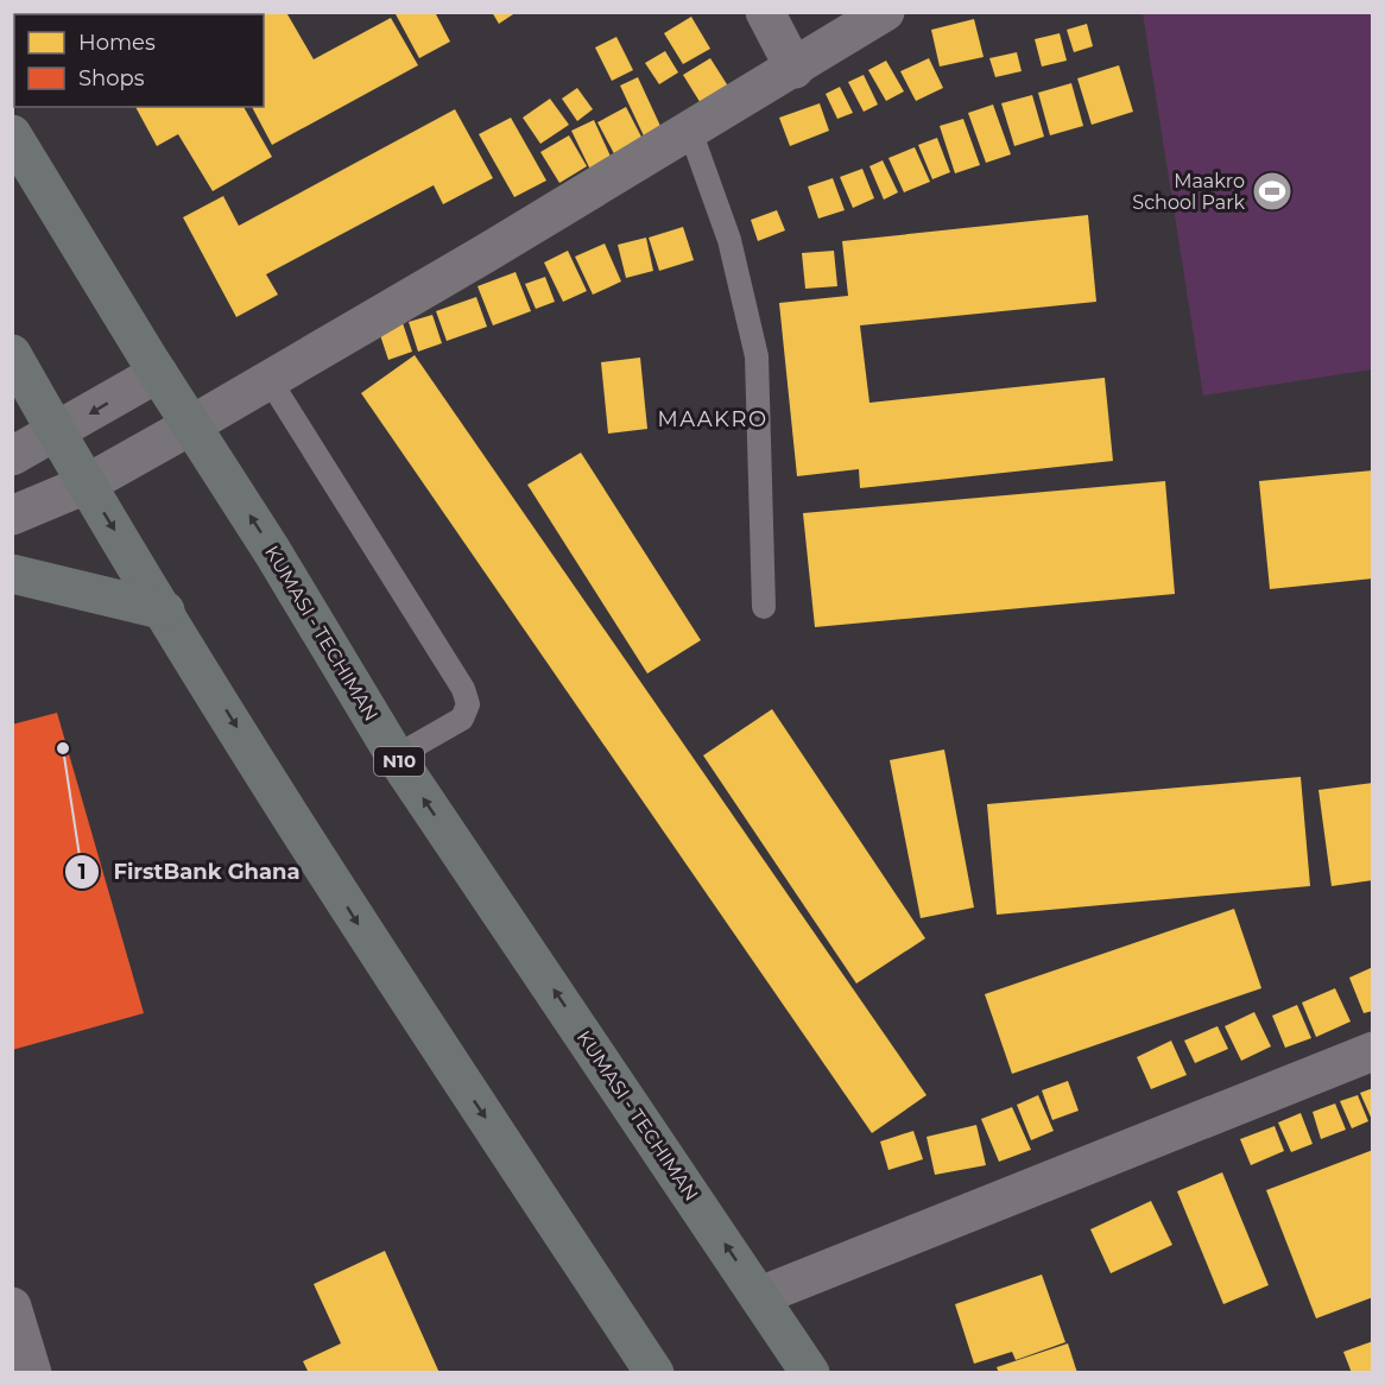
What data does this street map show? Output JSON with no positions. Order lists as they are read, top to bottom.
{
  "streets": {
    "highway": ["KUMASI - TECHIMAN", "N10"]
  },
  "districts": ["MAAKRO"],
  "places": {
    "sports": ["Maakro School Park"],
    "other": ["FirstBank Ghana"]
  },
  "legend": ["Homes", "Shops"]
}
